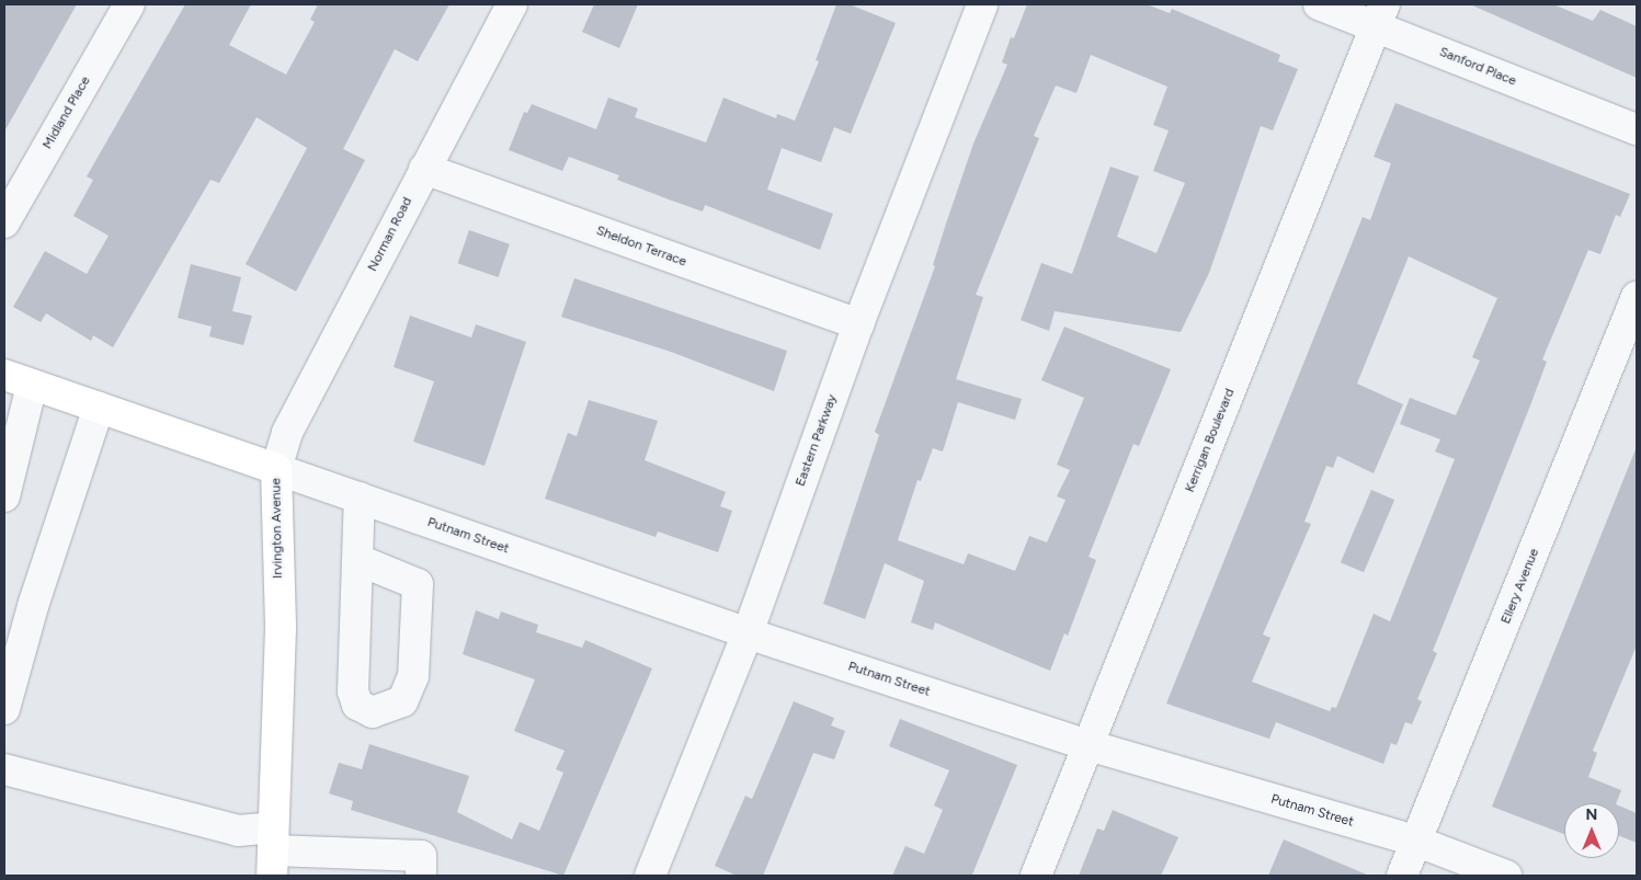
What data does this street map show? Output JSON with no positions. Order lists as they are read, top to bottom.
{
  "streets": {
    "main road": ["Irvington Avenue"],
    "street": [
      "Sanford Place",
      "Midland Place",
      "Norman Road",
      "Sheldon Terrace",
      "Eastern Parkway",
      "Kerrigan Boulevard",
      "Putnam Street",
      "Ellery Avenue"
    ]
  },
  "crossings": [
    ["Sanford Place", "Kerrigan Boulevard"],
    ["Norman Road", "Sheldon Terrace"],
    ["Norman Road", "Irvington Avenue"],
    ["Norman Road", "Putnam Street"],
    ["Sheldon Terrace", "Eastern Parkway"],
    ["Eastern Parkway", "Putnam Street"],
    ["Kerrigan Boulevard", "Putnam Street"],
    ["Irvington Avenue", "Putnam Street"],
    ["Putnam Street", "Ellery Avenue"]
  ],
  "north": "top"
}
